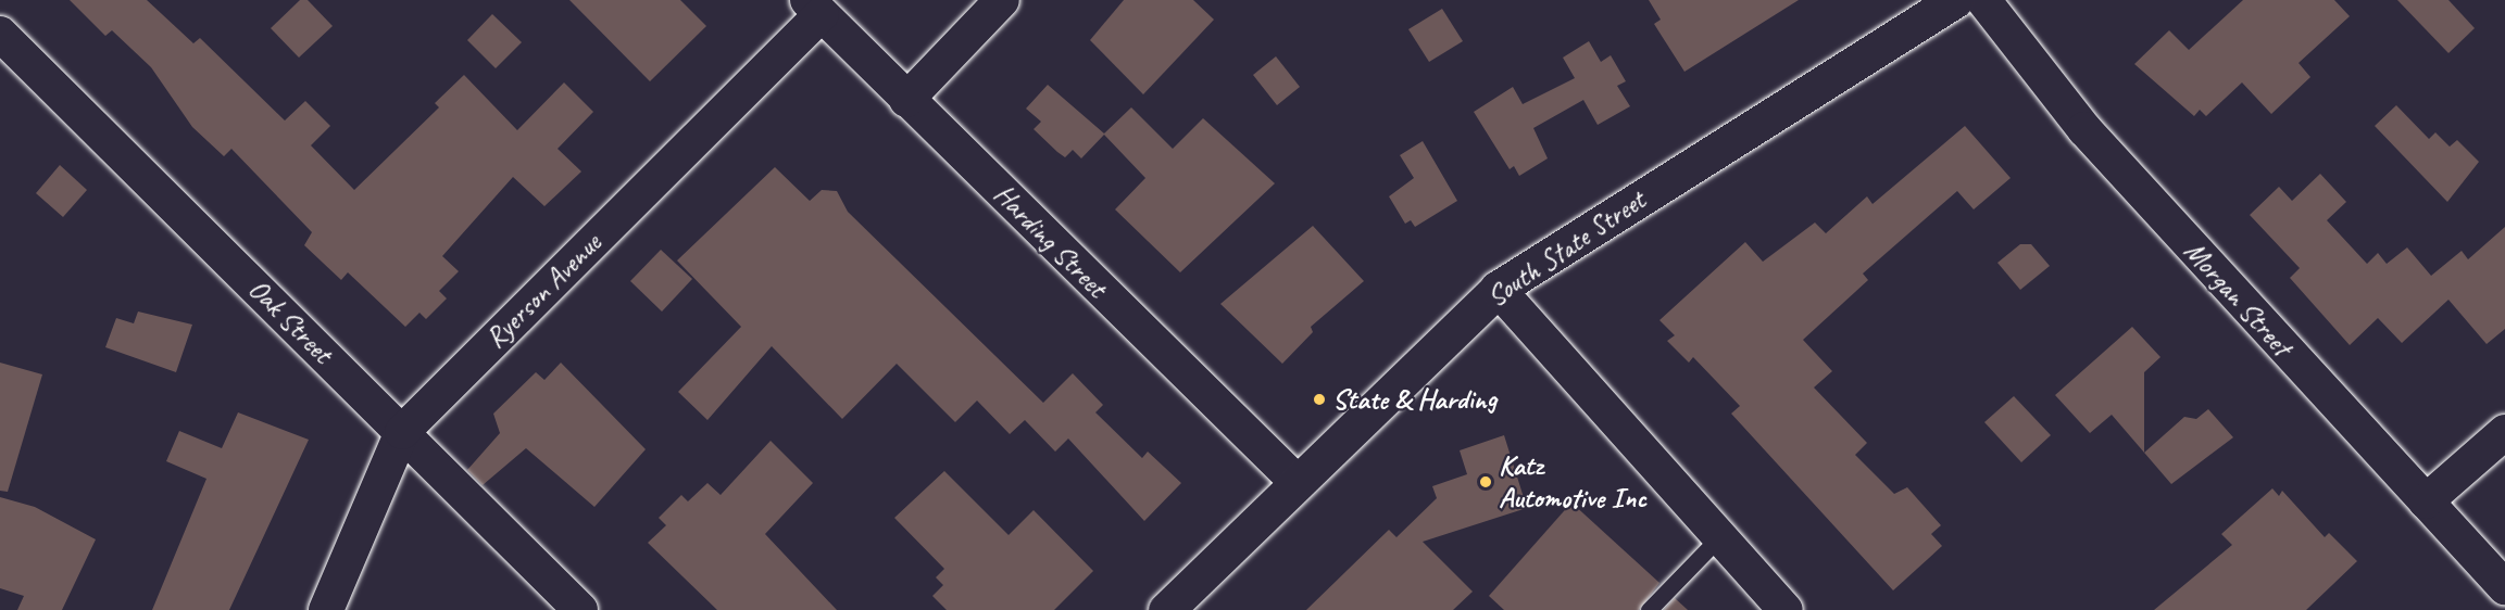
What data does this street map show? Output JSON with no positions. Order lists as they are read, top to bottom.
{
  "streets": {
    "main road": ["South State Street"],
    "street": [
      "Harding Street",
      "Ryerson Avenue",
      "Morgan Street",
      "Oak Street"
    ]
  },
  "crossings": [
    ["Harding Street", "South State Street"],
    ["Harding Street", "Ryerson Avenue"],
    ["Ryerson Avenue", "Oak Street"]
  ],
  "places": ["State & Harding", "Katz Automotive Inc"]
}
